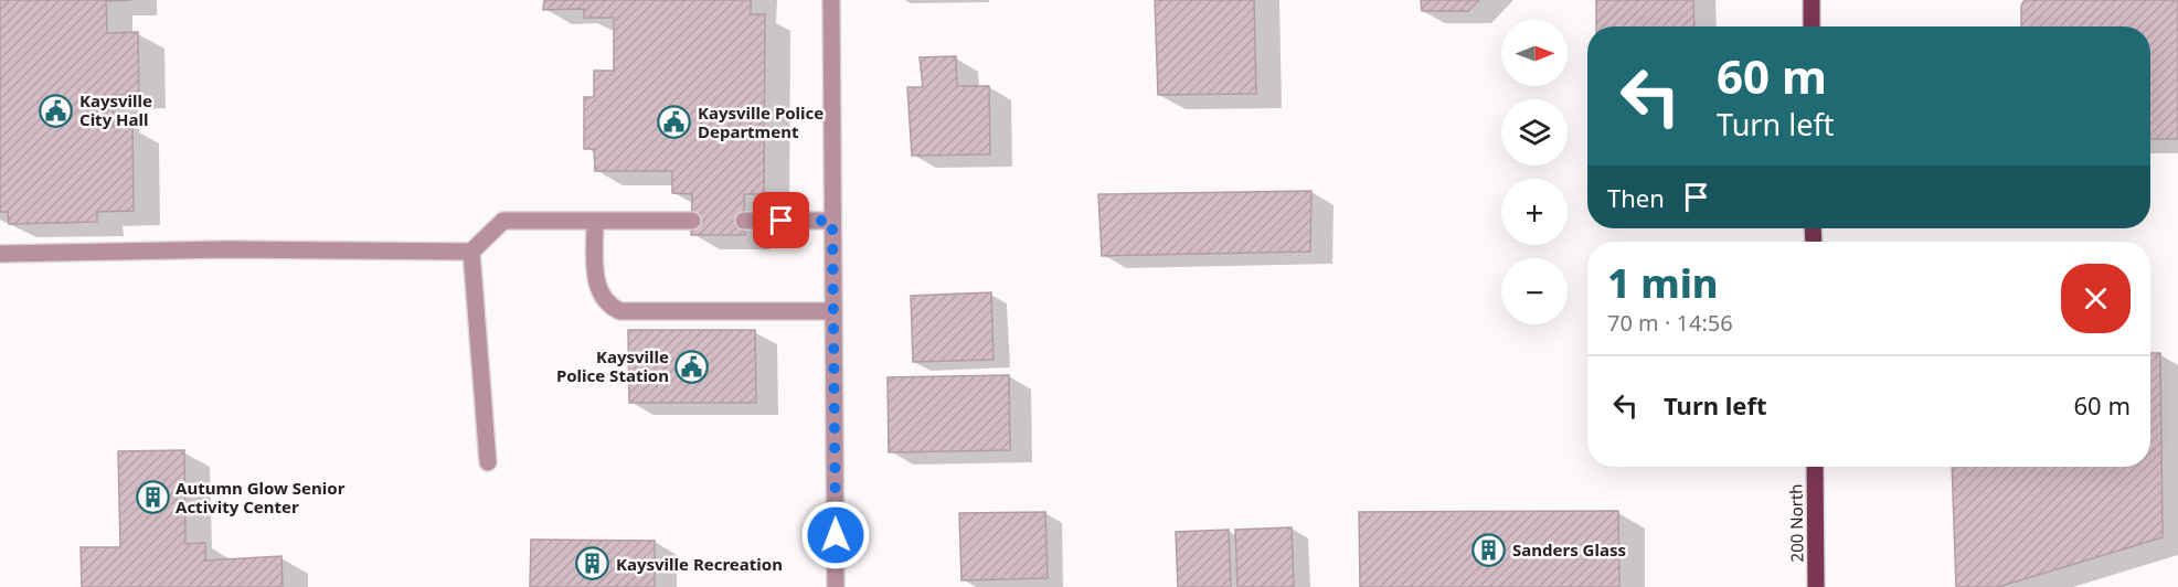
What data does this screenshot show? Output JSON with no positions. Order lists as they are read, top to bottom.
{
  "streets": {
    "main road": ["200 North"]
  },
  "places": {
    "public building": ["Kaysville City Hall", "Kaysville Police Department", "Kaysville Police Station"],
    "building": ["Autumn Glow Senior Activity Center", "Sanders Glass", "Kaysville Recreation"]
  },
  "north": "right",
  "page": {
    "map_buttons": ["+", "−"],
    "turn": ["60 m", "Turn left"],
    "then": "Then",
    "heading": ["1 min", "70 m · 14:56"],
    "list": [
      {
        "name": "Turn left",
        "value": "60 m"
      }
    ]
  }
}
